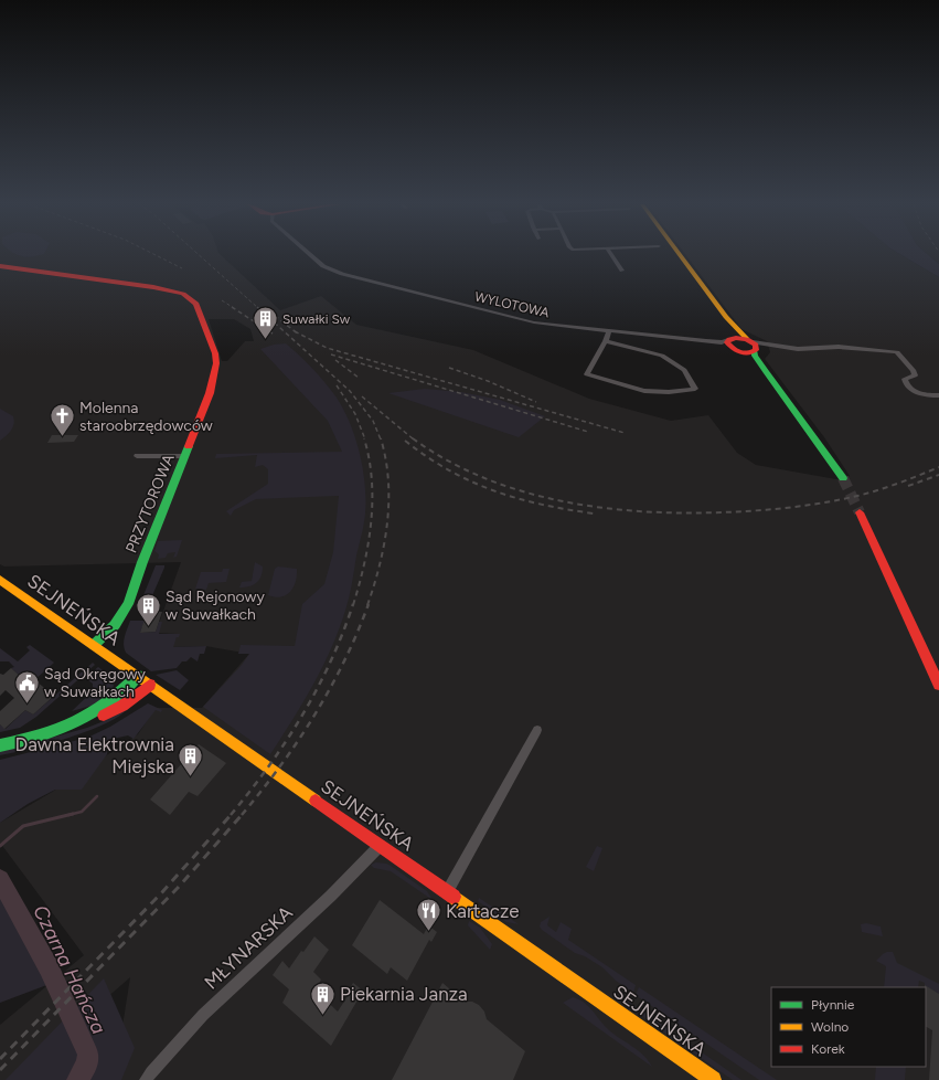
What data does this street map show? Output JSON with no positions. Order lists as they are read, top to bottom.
{
  "streets": {
    "street": [
      "WYLOTOWA",
      "PRZYTOROWA",
      "SEJNEŃSKA",
      "MŁYNARSKA"
    ]
  },
  "crossings": [
    ["PRZYTOROWA", "SEJNEŃSKA"],
    ["SEJNEŃSKA", "MŁYNARSKA"]
  ],
  "water": ["Czarna Hańcza"],
  "places": {
    "building": [
      "Suwałki Sw",
      "Sąd Rejonowy w Suwałkach",
      "Dawna Elektrownia Miejska",
      "Piekarnia Janza"
    ],
    "church": ["Molenna staroobrzędowców"],
    "public building": ["Sąd Okręgowy w Suwałkach"],
    "restaurant": ["Kartacze"]
  },
  "legend": ["Płynnie", "Wolno", "Korek"]
}
